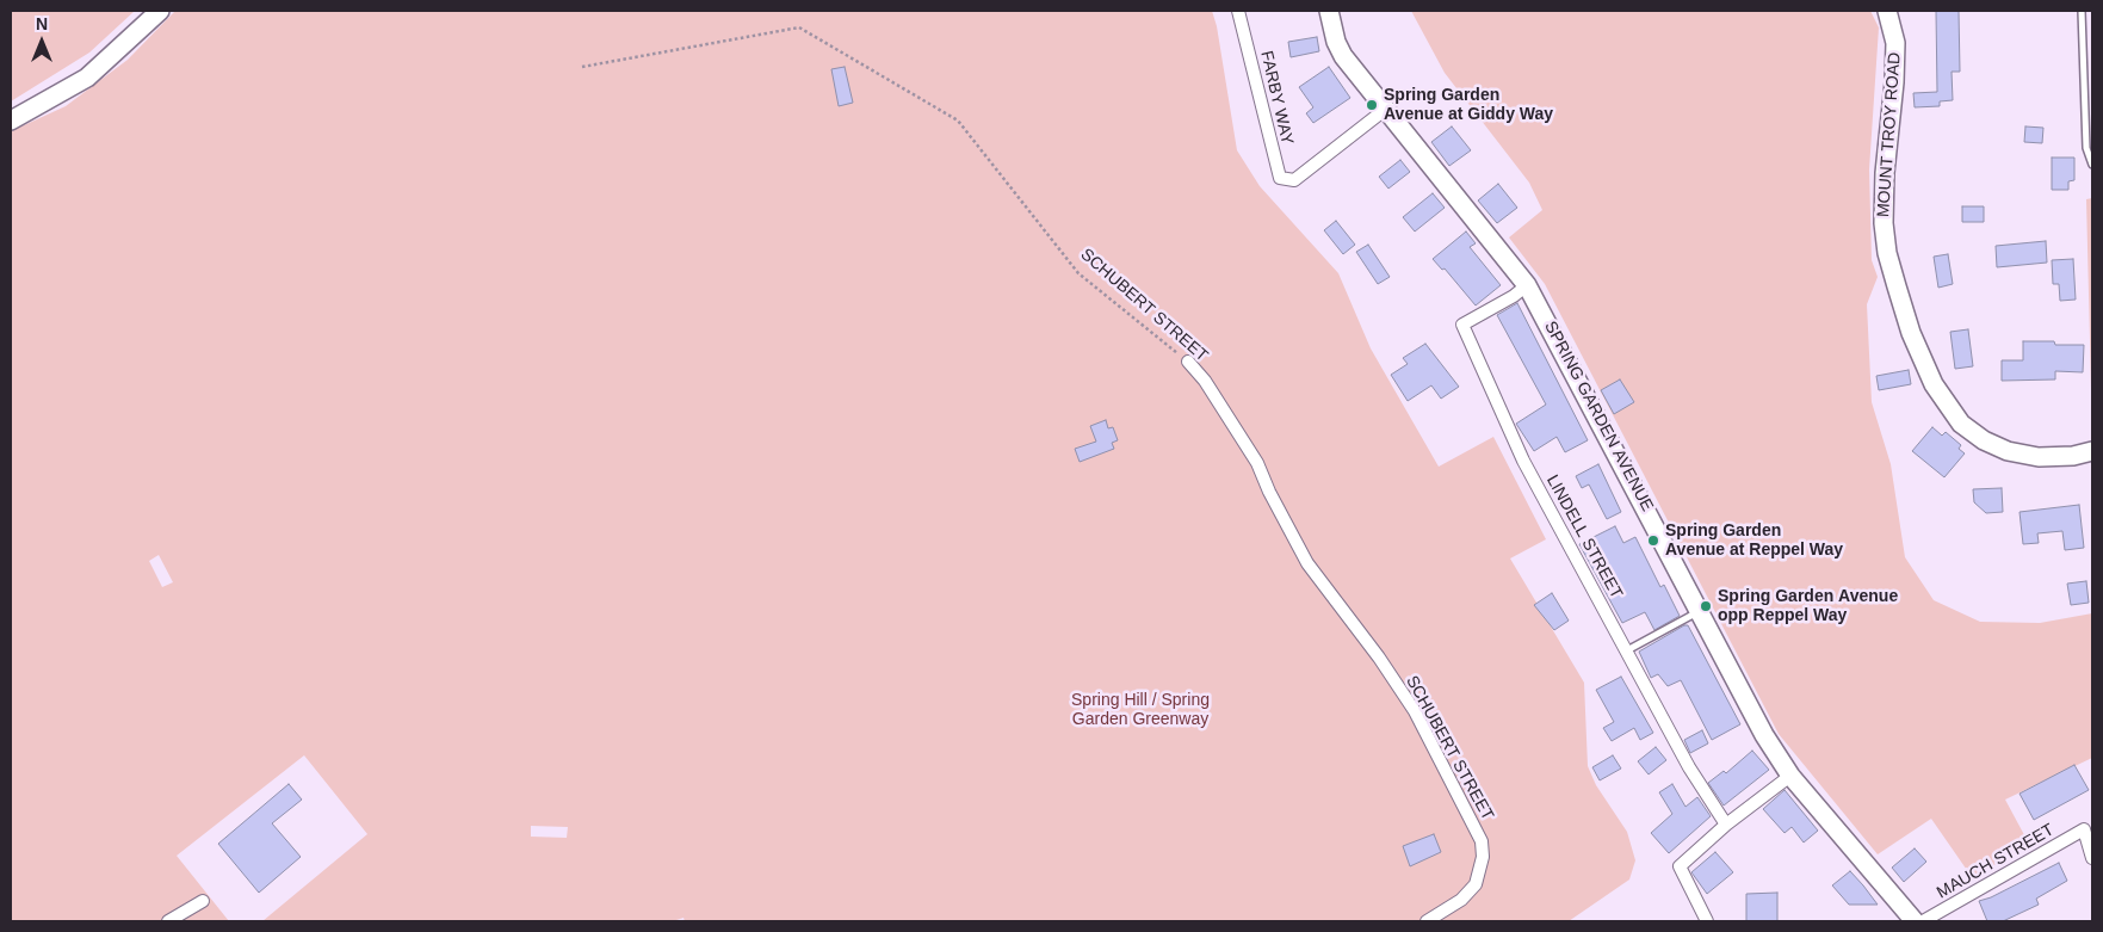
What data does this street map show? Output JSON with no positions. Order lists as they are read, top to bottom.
{
  "streets": {
    "street": [
      "FARBY WAY",
      "MOUNT TROY ROAD",
      "SCHUBERT STREET",
      "SPRING GARDEN AVENUE",
      "LINDELL STREET",
      "MAUCH STREET"
    ]
  },
  "crossings": [
    ["FARBY WAY", "SPRING GARDEN AVENUE"],
    ["SPRING GARDEN AVENUE", "LINDELL STREET"]
  ],
  "parks": ["Spring Hill / Spring Garden Greenway"],
  "places": ["Spring Garden Avenue at Giddy Way", "Spring Garden Avenue at Reppel Way", "Spring Garden Avenue opp Reppel Way"],
  "north": "top"
}
